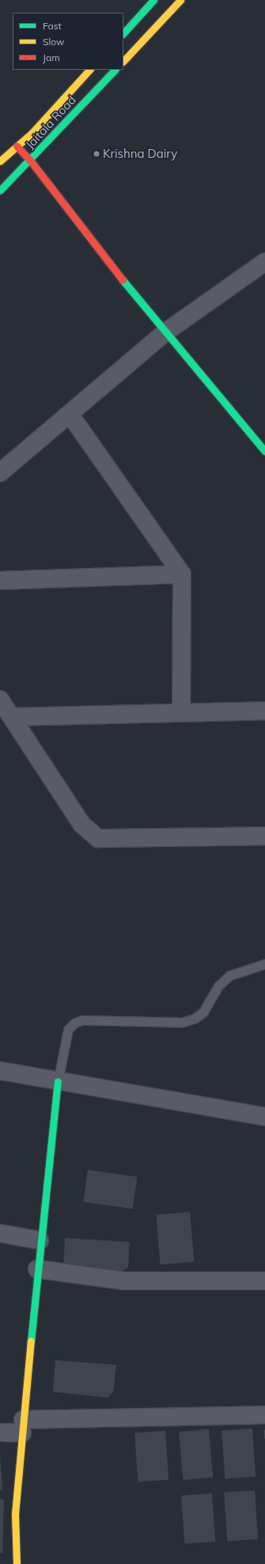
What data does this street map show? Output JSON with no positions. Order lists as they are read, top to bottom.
{
  "streets": {
    "street": ["Jaitala Road"]
  },
  "places": ["Krishna Dairy"],
  "legend": ["Fast", "Slow", "Jam"]
}
